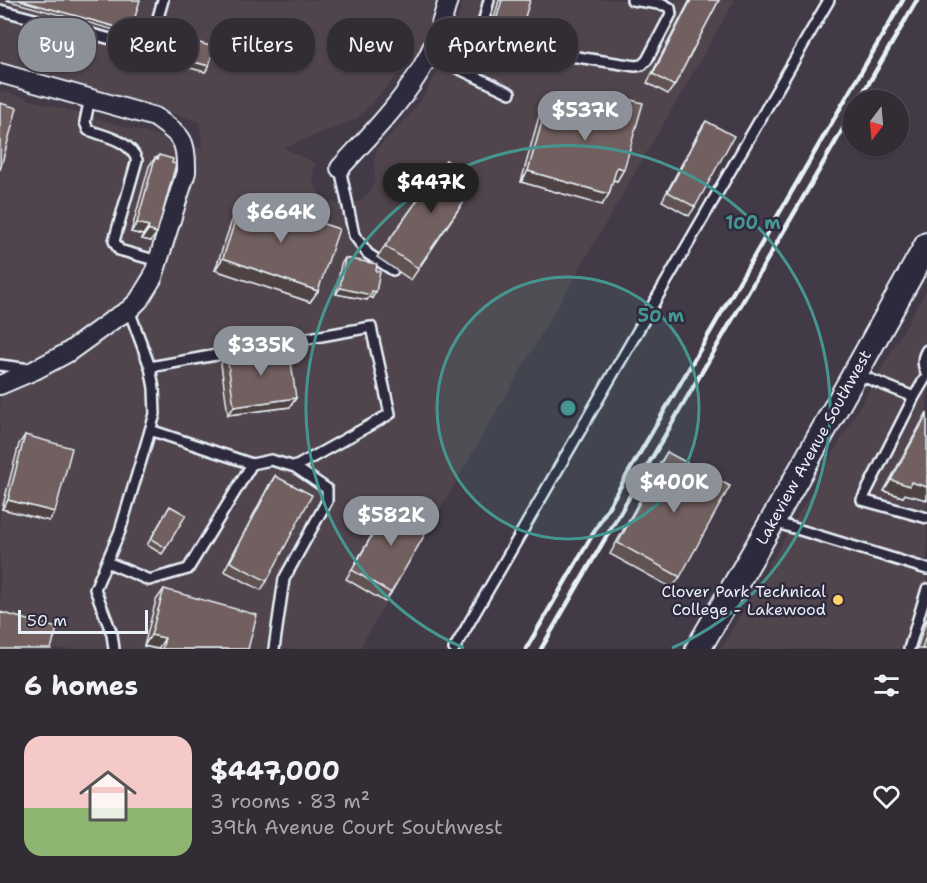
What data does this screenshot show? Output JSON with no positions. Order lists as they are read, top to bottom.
{
  "streets": {
    "street": ["Lakeview Avenue Southwest"]
  },
  "places": ["Clover Park Technical College - Lakewood"],
  "scale_bar": "50 m",
  "north": "bottom",
  "page": {
    "chip": [
      "Buy",
      "Rent",
      "Filters",
      "New",
      "Apartment"
    ],
    "price": [
      "$537K",
      "$447K",
      "$664K",
      "$335K",
      "$400K",
      "$582K"
    ],
    "scale": "50 m",
    "heading": "6 homes",
    "list": [
      {
        "name": "$447,000",
        "note": "3 rooms · 83 m² · 39th Avenue Court Southwest"
      }
    ]
  },
  "rings": ["100 m", "50 m"]
}
